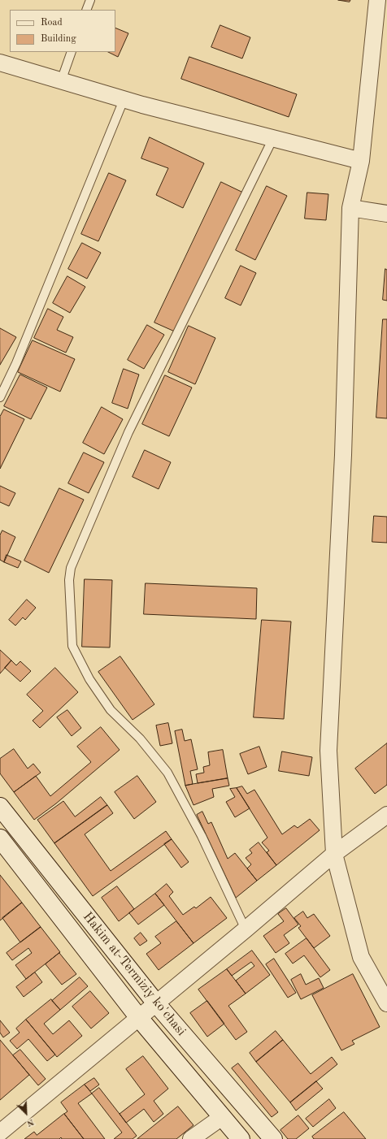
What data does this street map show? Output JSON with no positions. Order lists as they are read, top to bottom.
{
  "streets": {
    "main road": ["Hakim at-Termiziy ko'chasi"]
  },
  "legend": ["Road", "Building"],
  "north": "bottom right"
}
